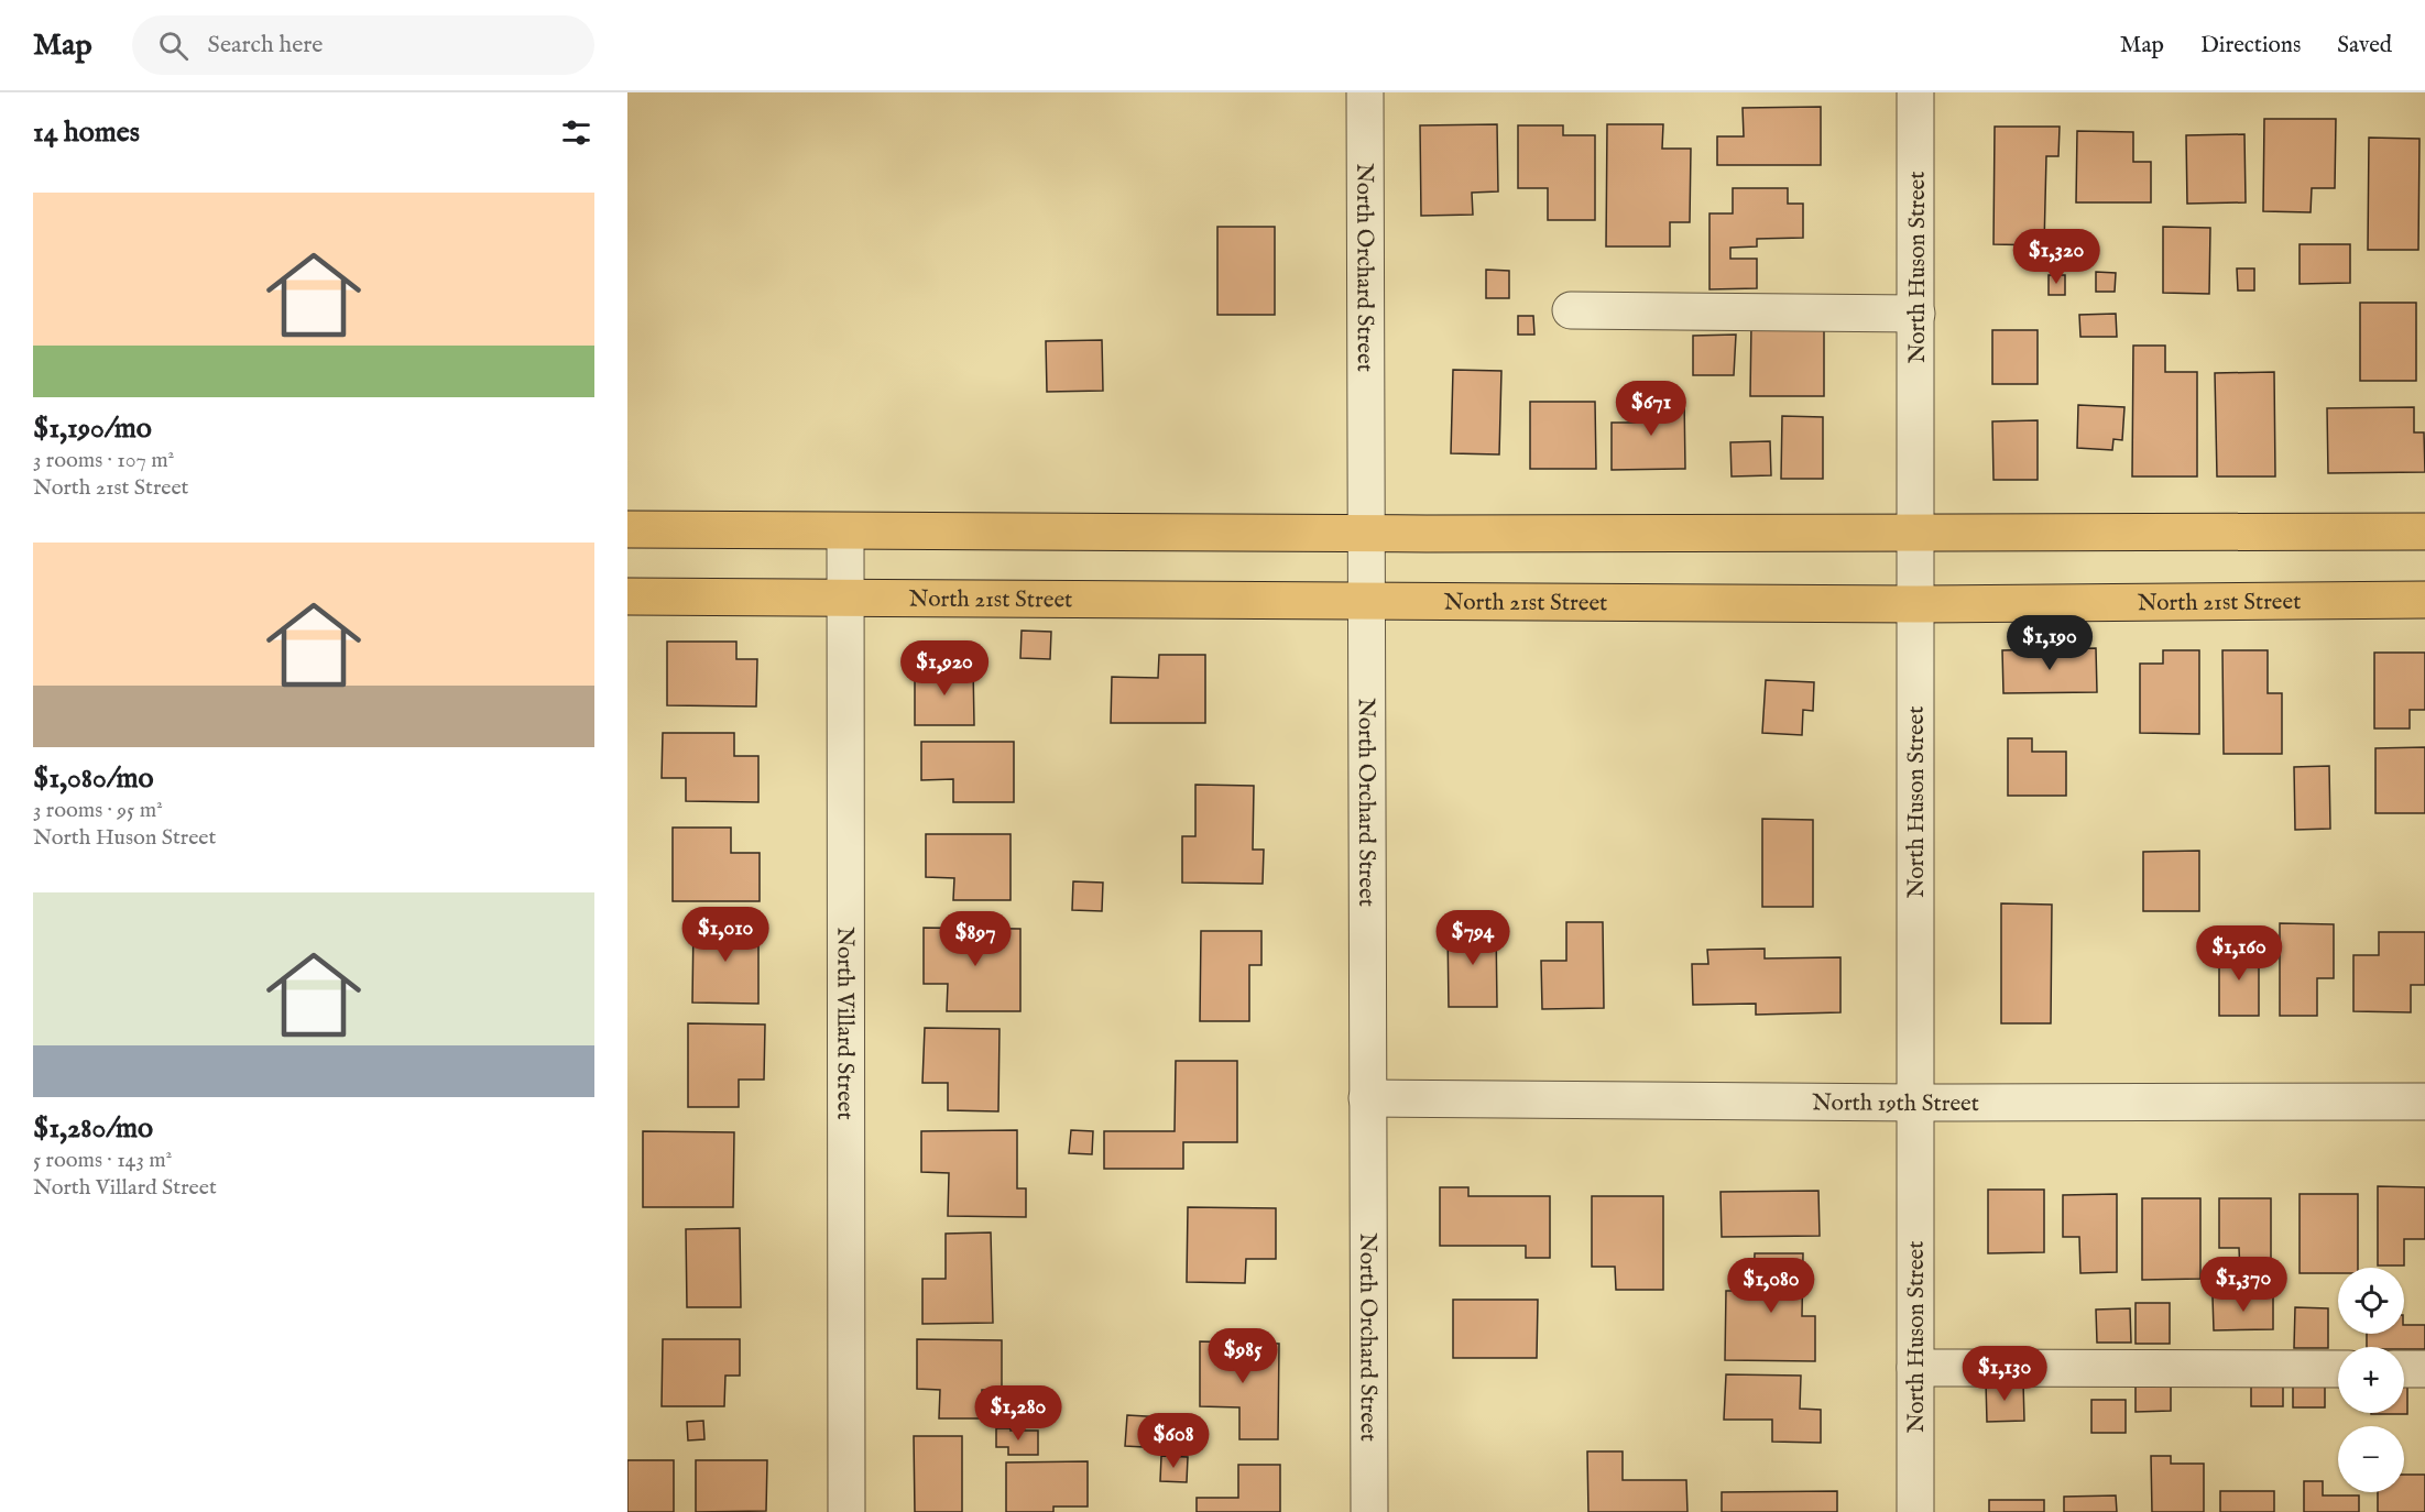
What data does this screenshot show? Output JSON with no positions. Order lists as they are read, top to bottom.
{
  "streets": {
    "main road": ["North 21st Street"],
    "street": [
      "North Orchard Street",
      "North Huson Street",
      "North Villard Street",
      "North 19th Street"
    ]
  },
  "crossings": [
    ["North Orchard Street", "North 21st Street"],
    ["North Orchard Street", "North 19th Street"],
    ["North Huson Street", "North 21st Street"],
    ["North Huson Street", "North 19th Street"],
    ["North 21st Street", "North Villard Street"]
  ],
  "page": {
    "header": "Map",
    "search": "Search here",
    "nav": ["Map", "Directions", "Saved"],
    "heading": "14 homes",
    "list": [
      {
        "name": "$1,190/mo",
        "note": "3 rooms · 107 m² · North 21st Street"
      },
      {
        "name": "$1,080/mo",
        "note": "3 rooms · 95 m² · North Huson Street"
      },
      {
        "name": "$1,280/mo",
        "note": "5 rooms · 143 m² · North Villard Street"
      }
    ],
    "price": [
      "$1,320",
      "$671",
      "$1,190",
      "$1,920",
      "$1,010",
      "$794",
      "$897",
      "$1,160",
      "$1,370",
      "$1,080",
      "$985",
      "$1,130",
      "$1,280",
      "$608"
    ],
    "map_buttons": ["+", "−"]
  }
}
